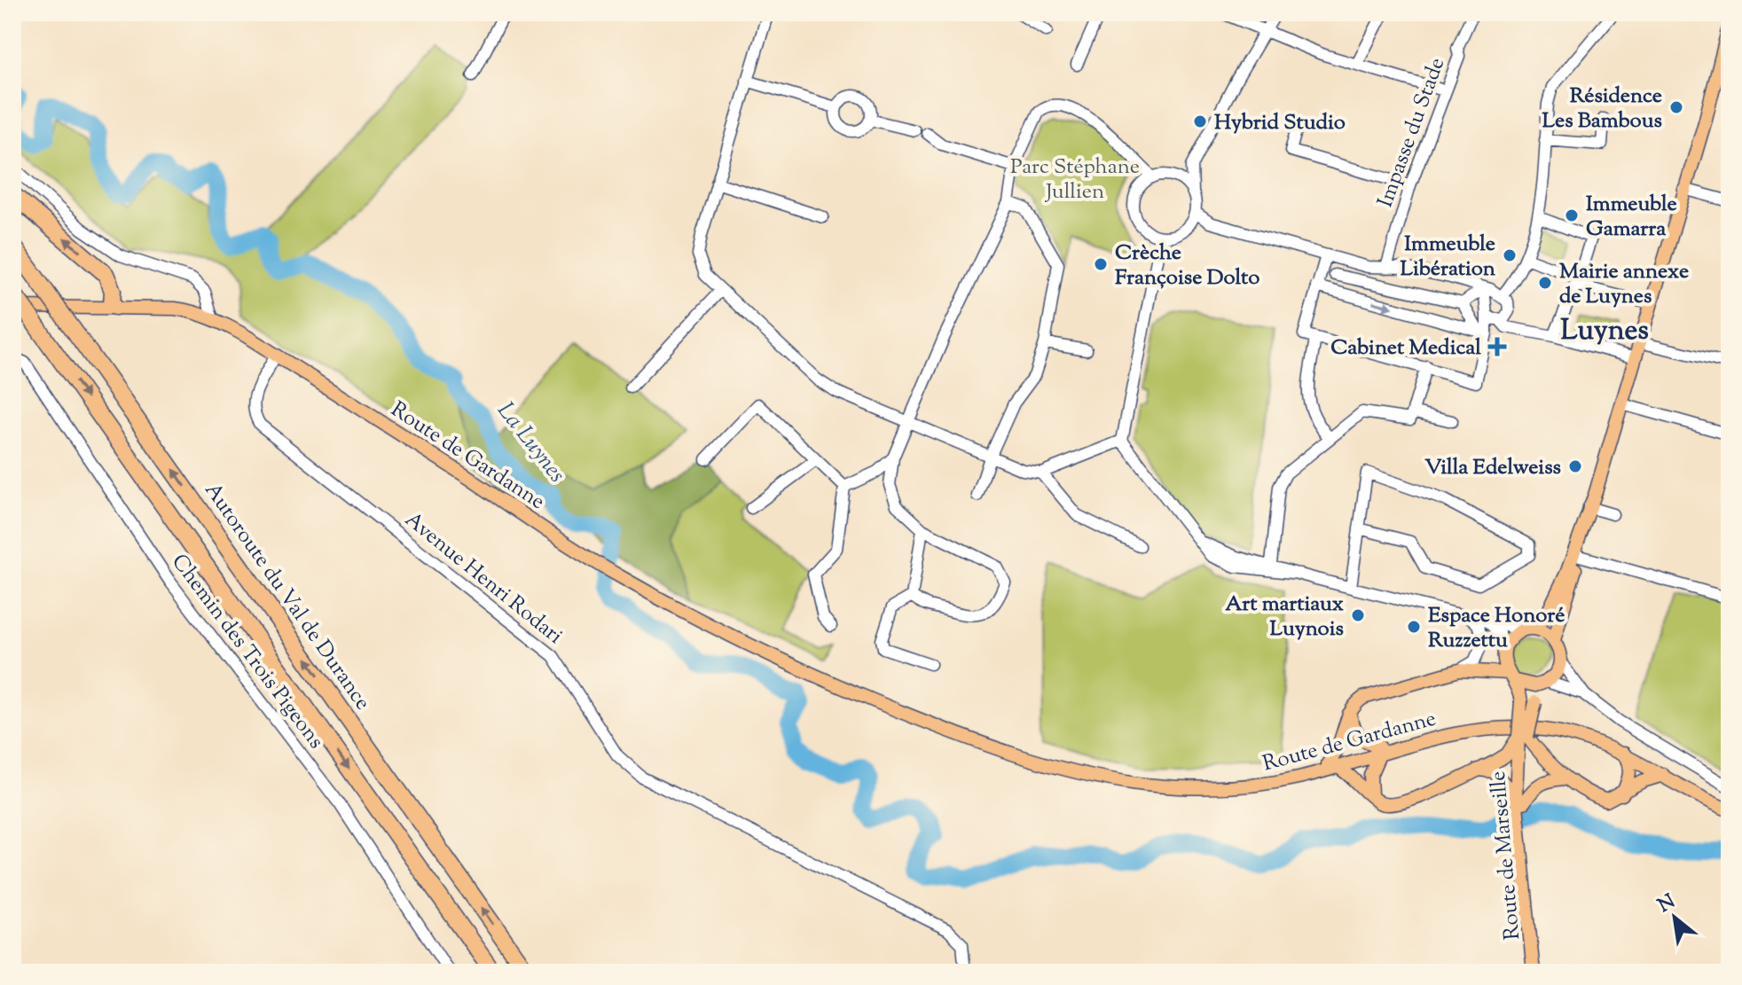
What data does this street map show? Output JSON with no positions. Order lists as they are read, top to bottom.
{
  "streets": {
    "highway": ["Autoroute du Val de Durance"],
    "main road": ["Route de Gardanne", "Route de Marseille"],
    "street": ["Impasse du Stade", "Avenue Henri Rodari", "Chemin des Trois Pigeons"]
  },
  "crossings": [
    ["Route de Gardanne", "Avenue Henri Rodari"]
  ],
  "districts": ["Luynes"],
  "water": ["La Luynes"],
  "parks": ["Parc Stéphane Jullien"],
  "places": {
    "other": [
      "Résidence Les Bambous",
      "Hybrid Studio",
      "Immeuble Gamarra",
      "Immeuble Libération",
      "Crèche Françoise Dolto",
      "Mairie annexe de Luynes",
      "Villa Edelweiss",
      "Art martiaux Luynois",
      "Espace Honoré Ruzzettu"
    ],
    "health": ["Cabinet Medical"]
  },
  "north": "top left"
}
